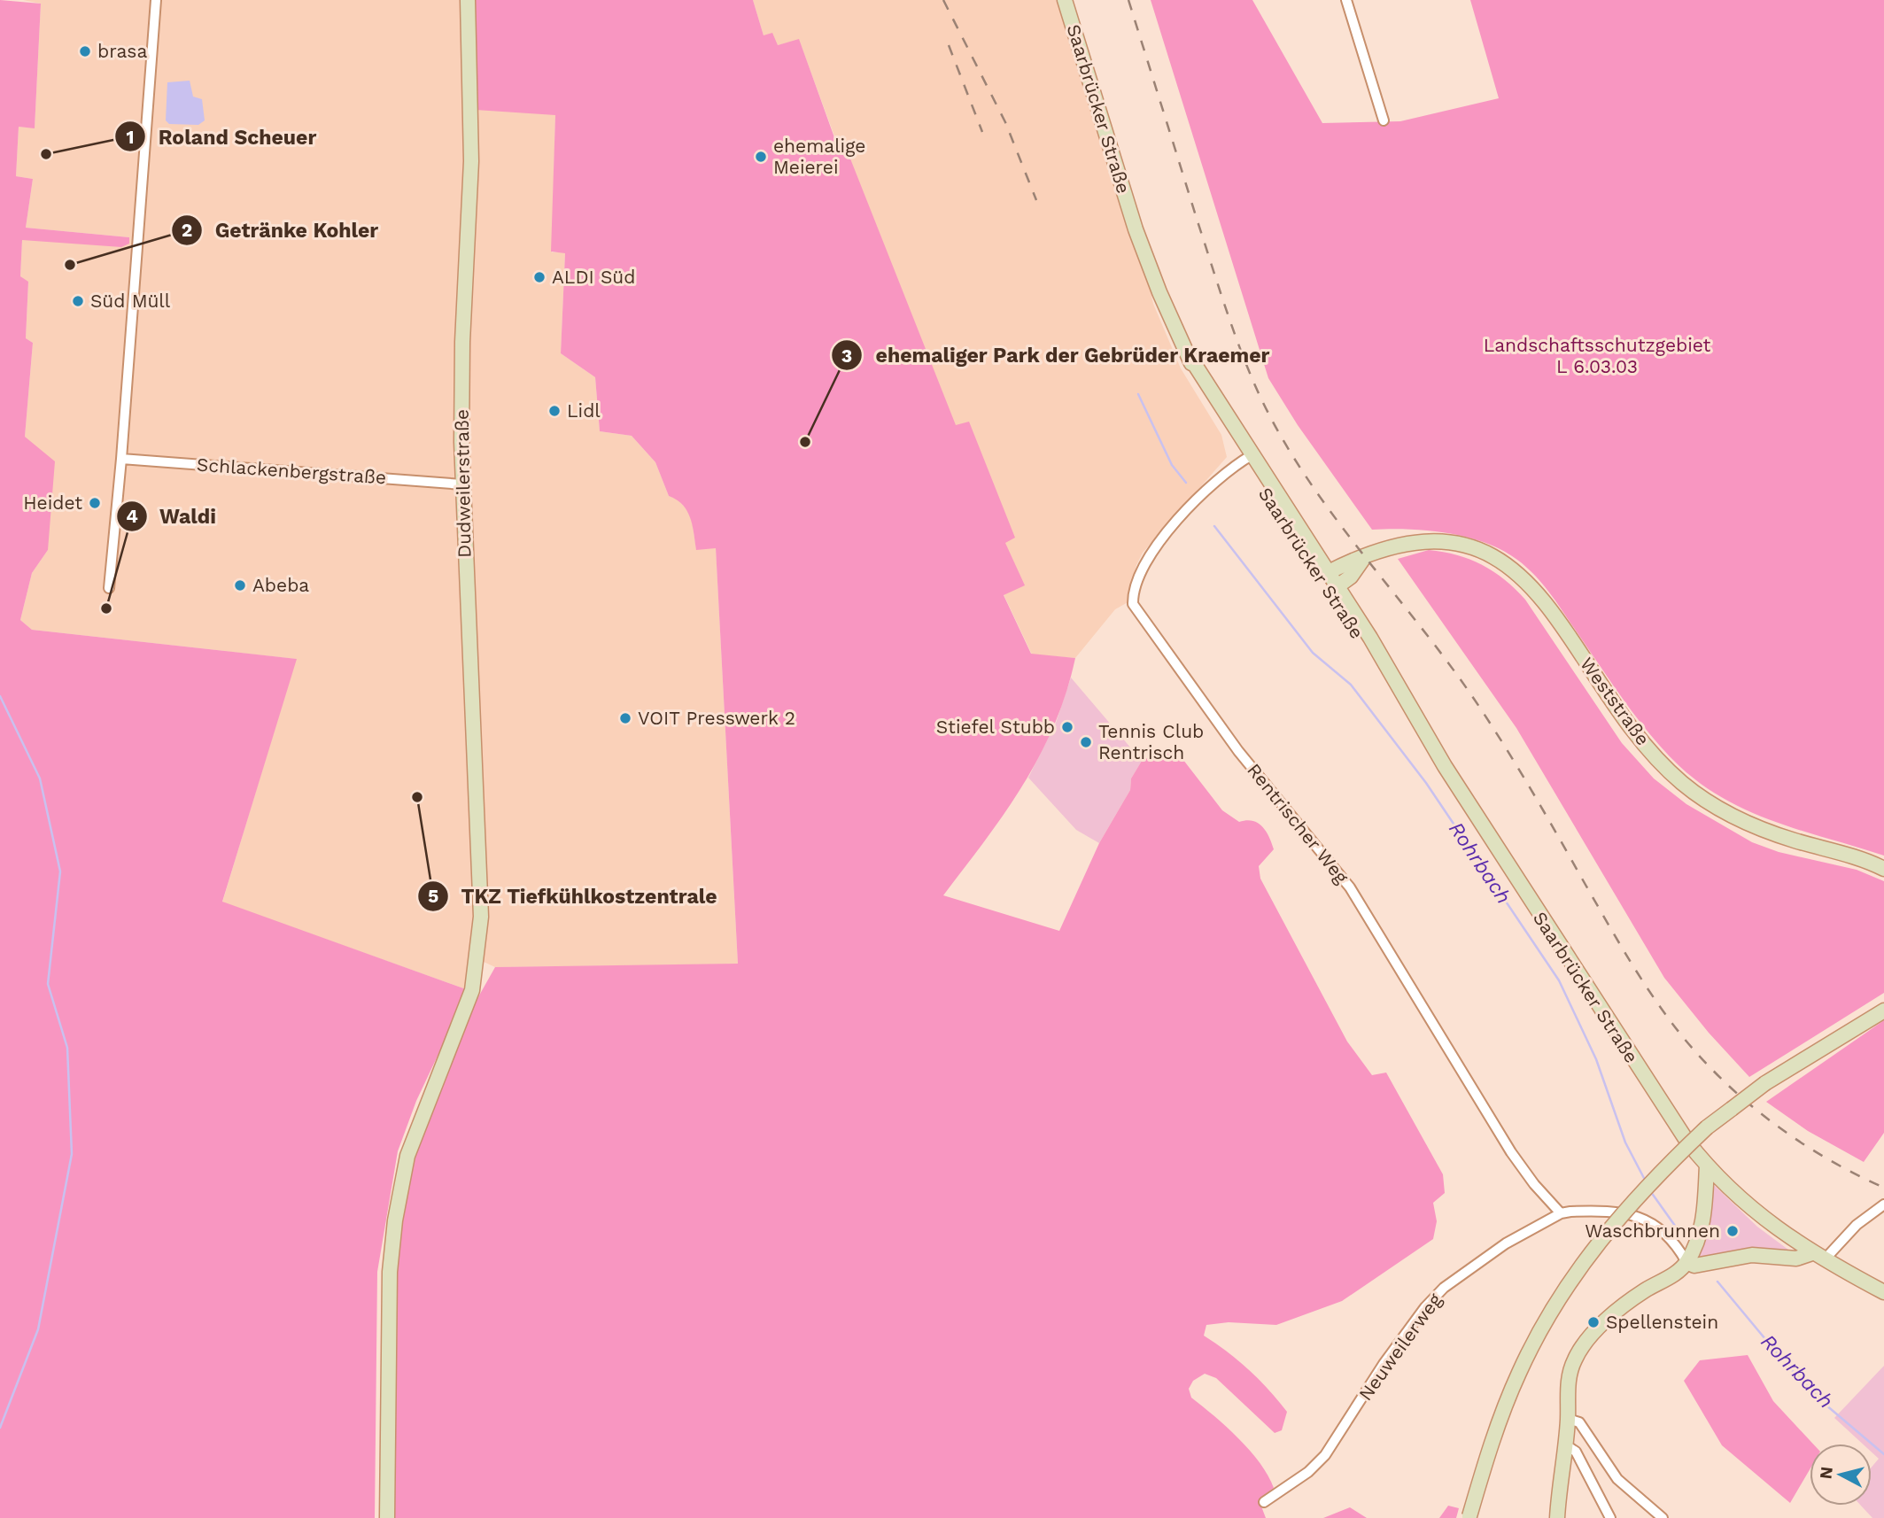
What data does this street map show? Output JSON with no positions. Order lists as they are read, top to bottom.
{
  "streets": {
    "main road": ["Saarbrücker Straße", "Dudweilerstraße", "Weststraße"],
    "street": ["Schlackenbergstraße", "Rentrischer Weg", "Neuweilerweg"]
  },
  "crossings": [
    ["Saarbrücker Straße", "Weststraße"],
    ["Saarbrücker Straße", "Rentrischer Weg"],
    ["Schlackenbergstraße", "Dudweilerstraße"],
    ["Rentrischer Weg", "Neuweilerweg"]
  ],
  "water": ["Rohrbach"],
  "parks": ["Landschaftsschutzgebiet L 6.03.03"],
  "places": [
    "brasa",
    "Roland Scheuer",
    "ehemalige Meierei",
    "Getränke Kohler",
    "ALDI Süd",
    "Süd Müll",
    "Lidl",
    "ehemaliger Park der Gebrüder Kraemer",
    "Heidet",
    "Abeba",
    "Waldi",
    "VOIT Presswerk 2",
    "Stiefel Stubb",
    "Tennis Club Rentrisch",
    "TKZ Tiefkühlkostzentrale",
    "Waschbrunnen",
    "Spellenstein"
  ],
  "north": "left"
}
